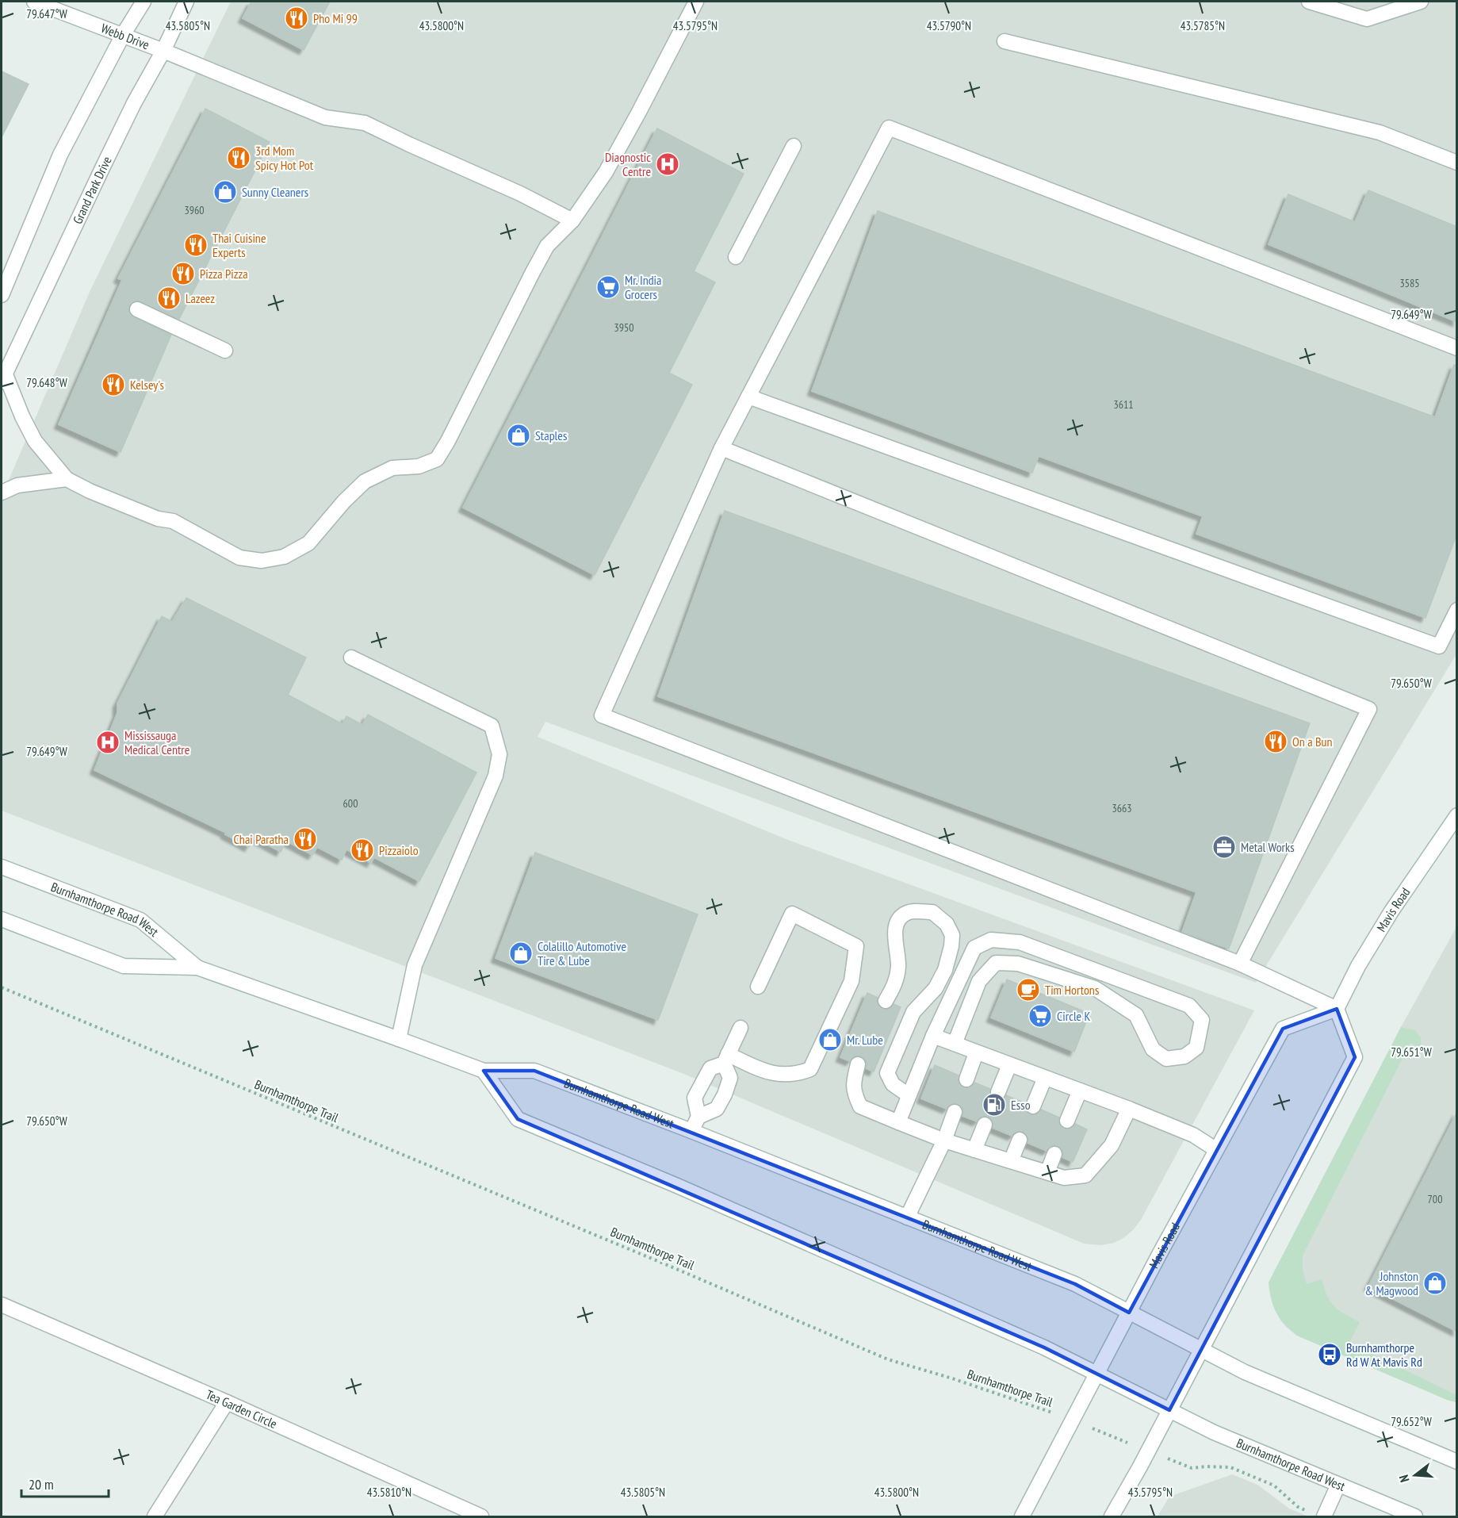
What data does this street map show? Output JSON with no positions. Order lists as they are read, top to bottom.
{
  "streets": {
    "main road": [
      "Webb Drive",
      "Grand Park Drive",
      "Mavis Road",
      "Burnhamthorpe Road West",
      "Tea Garden Circle"
    ],
    "path": ["Burnhamthorpe Trail"]
  },
  "crossings": [
    ["Webb Drive", "Grand Park Drive"],
    ["Mavis Road", "Burnhamthorpe Road West"],
    ["Mavis Road", "Burnhamthorpe Trail"]
  ],
  "places": {
    "restaurant": [
      "Pho Mi 99",
      "3rd Mom Spicy Hot Pot",
      "Thai Cuisine Experts",
      "Pizza Pizza",
      "Lazeez",
      "Kelsey's",
      "On a Bun",
      "Chai Paratha",
      "Pizzaiolo"
    ],
    "hospital": ["Diagnostic Centre", "Mississauga Medical Centre"],
    "shop": [
      "Sunny Cleaners",
      "Staples",
      "Colalillo Automotive Tire & Lube",
      "Mr. Lube",
      "Johnston & Magwood"
    ],
    "supermarket": ["Mr. India Grocers", "Circle K"],
    "office": ["Metal Works"],
    "cafe": ["Tim Hortons"],
    "fuel station": ["Esso"],
    "bus stop": ["Burnhamthorpe Rd W At Mavis Rd"]
  },
  "house_numbers": [
    "3960",
    "3585",
    "3950",
    "3611",
    "600",
    "3663",
    "700"
  ],
  "scale_bar": "20 m",
  "north": "left",
  "coordinates": [
    "79.647°W",
    "43.5805°N",
    "43.5800°N",
    "43.5795°N",
    "43.5790°N",
    "43.5785°N",
    "79.649°W",
    "79.648°W",
    "79.650°W",
    "79.651°W",
    "79.652°W",
    "43.5810°N"
  ]
}
